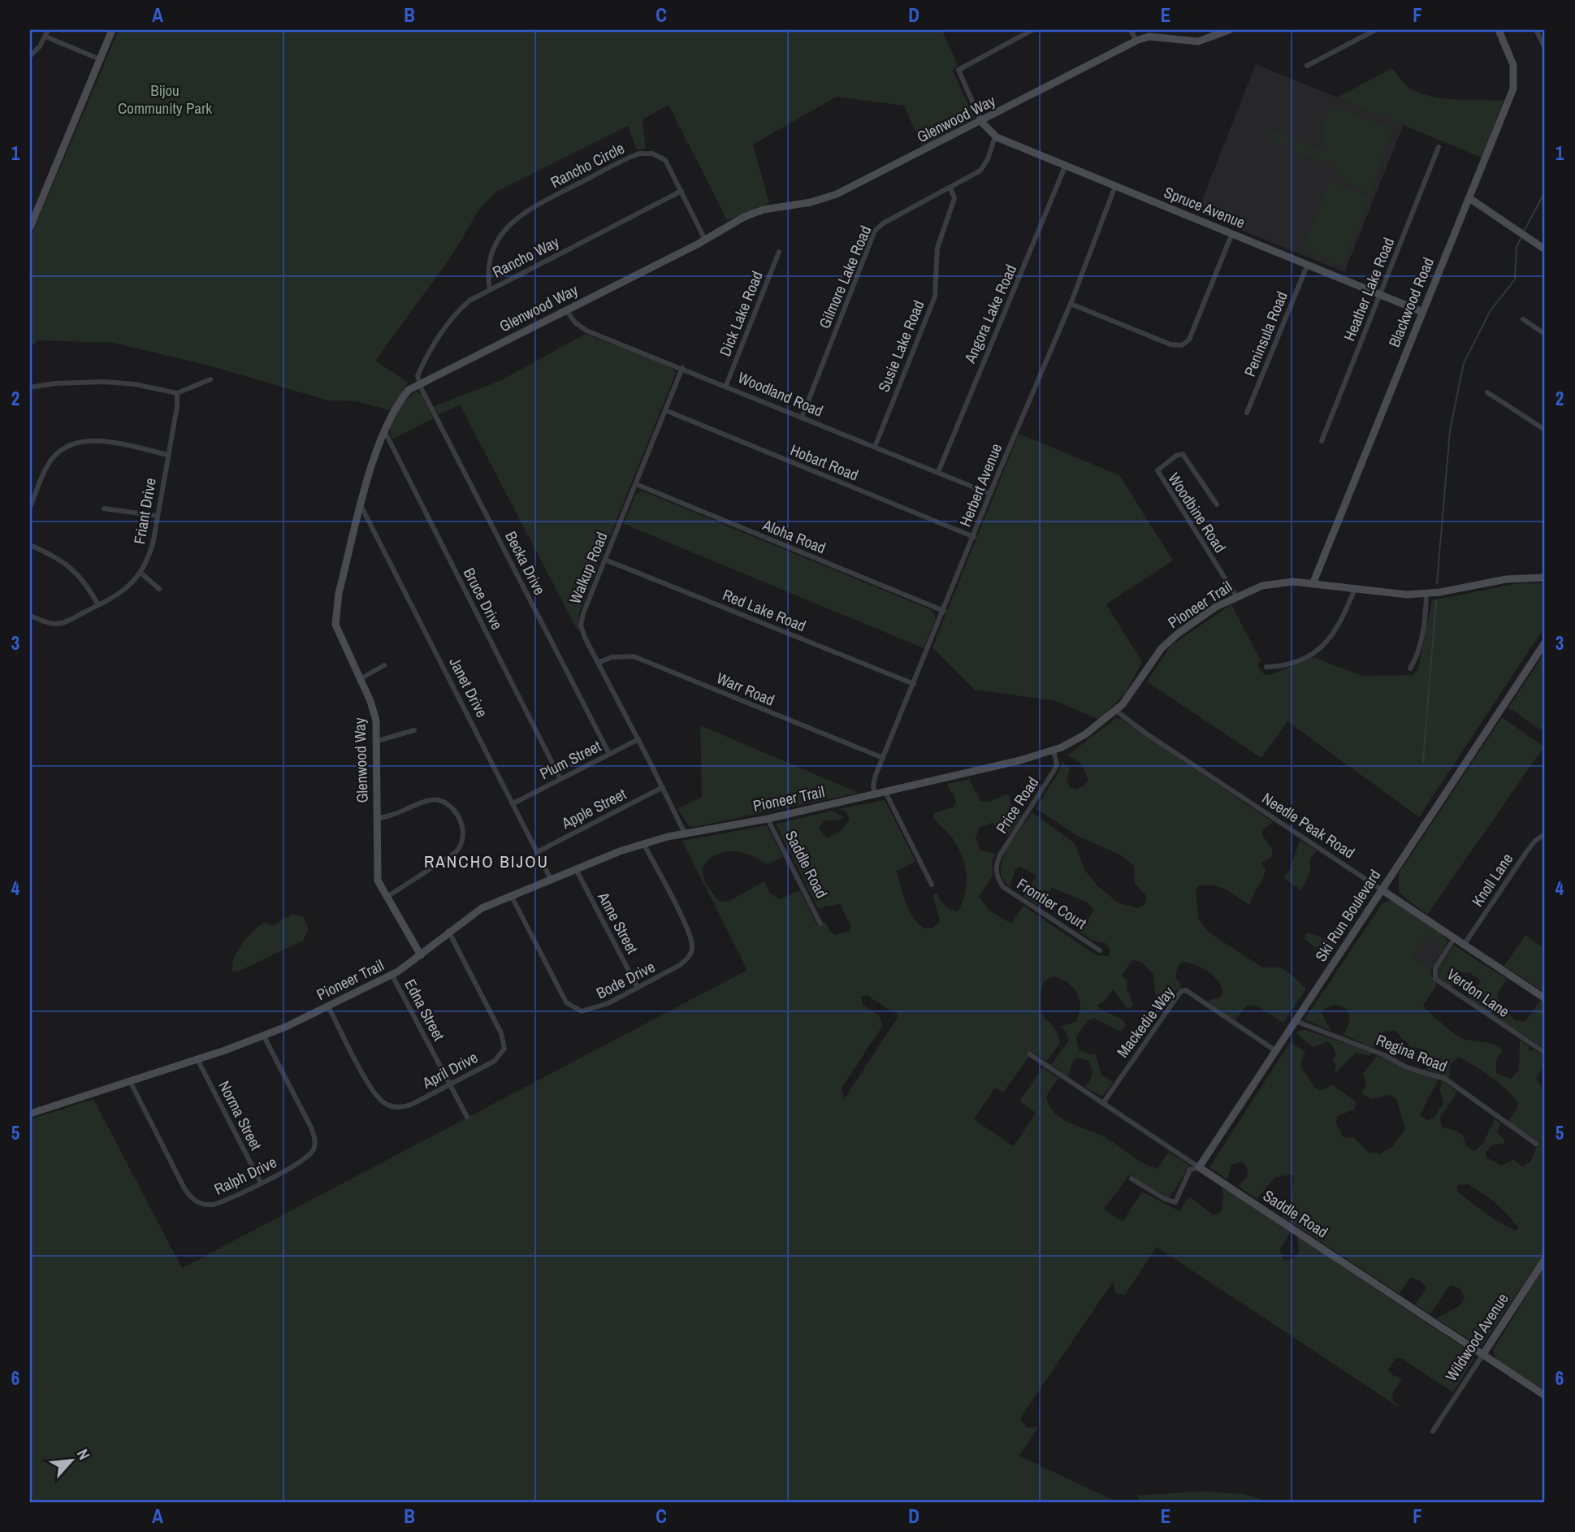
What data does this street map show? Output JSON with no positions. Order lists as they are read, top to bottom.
{
  "streets": {
    "street": [
      "Glenwood Way",
      "Rancho Circle",
      "Spruce Avenue",
      "Rancho Way",
      "Gilmore Lake Road",
      "Heather Lake Road",
      "Blackwood Road",
      "Dick Lake Road",
      "Angora Lake Road",
      "Peninsula Road",
      "Susie Lake Road",
      "Woodland Road",
      "Hobart Road",
      "Herbert Avenue",
      "Friant Drive",
      "Woodbine Road",
      "Aloha Road",
      "Becka Drive",
      "Walkup Road",
      "Bruce Drive",
      "Pioneer Trail",
      "Red Lake Road",
      "Janet Drive",
      "Warr Road",
      "Plum Street",
      "Price Road",
      "Apple Street",
      "Needle Peak Road",
      "Saddle Road",
      "Knoll Lane",
      "Frontier Court",
      "Ski Run Boulevard",
      "Anne Street",
      "Bode Drive",
      "Verdon Lane",
      "Edna Street",
      "Mackedie Way",
      "Regina Road",
      "April Drive",
      "Norma Street",
      "Ralph Drive",
      "Wildwood Avenue"
    ]
  },
  "crossings": [
    ["Glenwood Way", "Rancho Circle"],
    ["Glenwood Way", "Spruce Avenue"],
    ["Glenwood Way", "Rancho Way"],
    ["Glenwood Way", "Woodland Road"],
    ["Glenwood Way", "Becka Drive"],
    ["Glenwood Way", "Bruce Drive"],
    ["Glenwood Way", "Pioneer Trail"],
    ["Glenwood Way", "Janet Drive"],
    ["Rancho Circle", "Rancho Way"],
    ["Spruce Avenue", "Gilmore Lake Road"],
    ["Spruce Avenue", "Heather Lake Road"],
    ["Spruce Avenue", "Blackwood Road"],
    ["Spruce Avenue", "Angora Lake Road"],
    ["Spruce Avenue", "Peninsula Road"],
    ["Spruce Avenue", "Herbert Avenue"],
    ["Rancho Way", "Becka Drive"],
    ["Gilmore Lake Road", "Susie Lake Road"],
    ["Gilmore Lake Road", "Woodland Road"],
    ["Blackwood Road", "Pioneer Trail"],
    ["Dick Lake Road", "Woodland Road"],
    ["Angora Lake Road", "Woodland Road"],
    ["Susie Lake Road", "Woodland Road"],
    ["Woodland Road", "Herbert Avenue"],
    ["Woodland Road", "Walkup Road"],
    ["Hobart Road", "Herbert Avenue"],
    ["Hobart Road", "Walkup Road"],
    ["Herbert Avenue", "Aloha Road"],
    ["Herbert Avenue", "Pioneer Trail"],
    ["Herbert Avenue", "Red Lake Road"],
    ["Herbert Avenue", "Warr Road"],
    ["Woodbine Road", "Pioneer Trail"],
    ["Aloha Road", "Walkup Road"],
    ["Becka Drive", "Plum Street"],
    ["Walkup Road", "Pioneer Trail"],
    ["Walkup Road", "Red Lake Road"],
    ["Walkup Road", "Warr Road"],
    ["Walkup Road", "Plum Street"],
    ["Walkup Road", "Apple Street"],
    ["Bruce Drive", "Plum Street"],
    ["Pioneer Trail", "Janet Drive"],
    ["Pioneer Trail", "Price Road"],
    ["Pioneer Trail", "Needle Peak Road"],
    ["Pioneer Trail", "Saddle Road"],
    ["Pioneer Trail", "Anne Street"],
    ["Pioneer Trail", "Bode Drive"],
    ["Pioneer Trail", "Edna Street"],
    ["Pioneer Trail", "April Drive"],
    ["Pioneer Trail", "Norma Street"],
    ["Pioneer Trail", "Ralph Drive"],
    ["Janet Drive", "Plum Street"],
    ["Janet Drive", "Apple Street"],
    ["Price Road", "Frontier Court"],
    ["Needle Peak Road", "Knoll Lane"],
    ["Needle Peak Road", "Ski Run Boulevard"],
    ["Needle Peak Road", "Verdon Lane"],
    ["Saddle Road", "Ski Run Boulevard"],
    ["Saddle Road", "Mackedie Way"],
    ["Saddle Road", "Wildwood Avenue"],
    ["Ski Run Boulevard", "Mackedie Way"],
    ["Ski Run Boulevard", "Regina Road"],
    ["Anne Street", "Bode Drive"],
    ["Edna Street", "April Drive"],
    ["Norma Street", "Ralph Drive"]
  ],
  "districts": ["RANCHO BIJOU"],
  "parks": ["Bijou Community Park"],
  "north": "top right",
  "grid": {
    "columns": [
      "A",
      "B",
      "C",
      "D",
      "E",
      "F"
    ],
    "rows": [
      "1",
      "2",
      "3",
      "4",
      "5",
      "6"
    ]
  }
}
